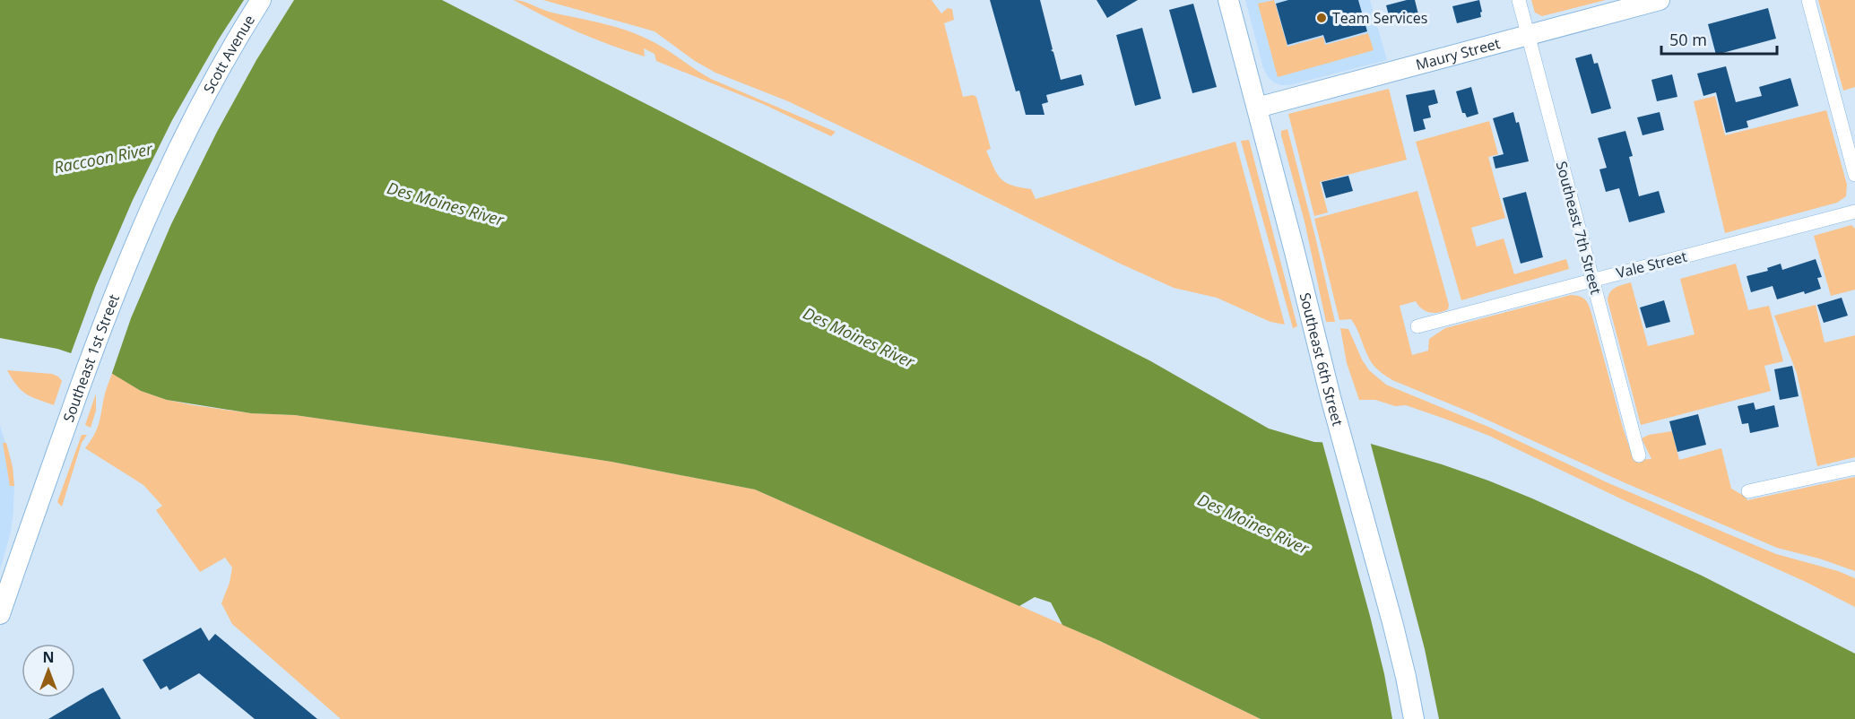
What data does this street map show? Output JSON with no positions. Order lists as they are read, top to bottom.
{
  "streets": {
    "main road": [
      "Scott Avenue",
      "Maury Street",
      "Southeast 1st Street",
      "Southeast 6th Street"
    ],
    "street": ["Southeast 7th Street", "Vale Street"]
  },
  "crossings": [
    ["Scott Avenue", "Southeast 1st Street"],
    ["Maury Street", "Southeast 7th Street"],
    ["Maury Street", "Southeast 6th Street"],
    ["Southeast 7th Street", "Vale Street"]
  ],
  "water": ["Raccoon River", "Des Moines River"],
  "places": ["Team Services"],
  "scale_bar": "50 m",
  "north": "top"
}
